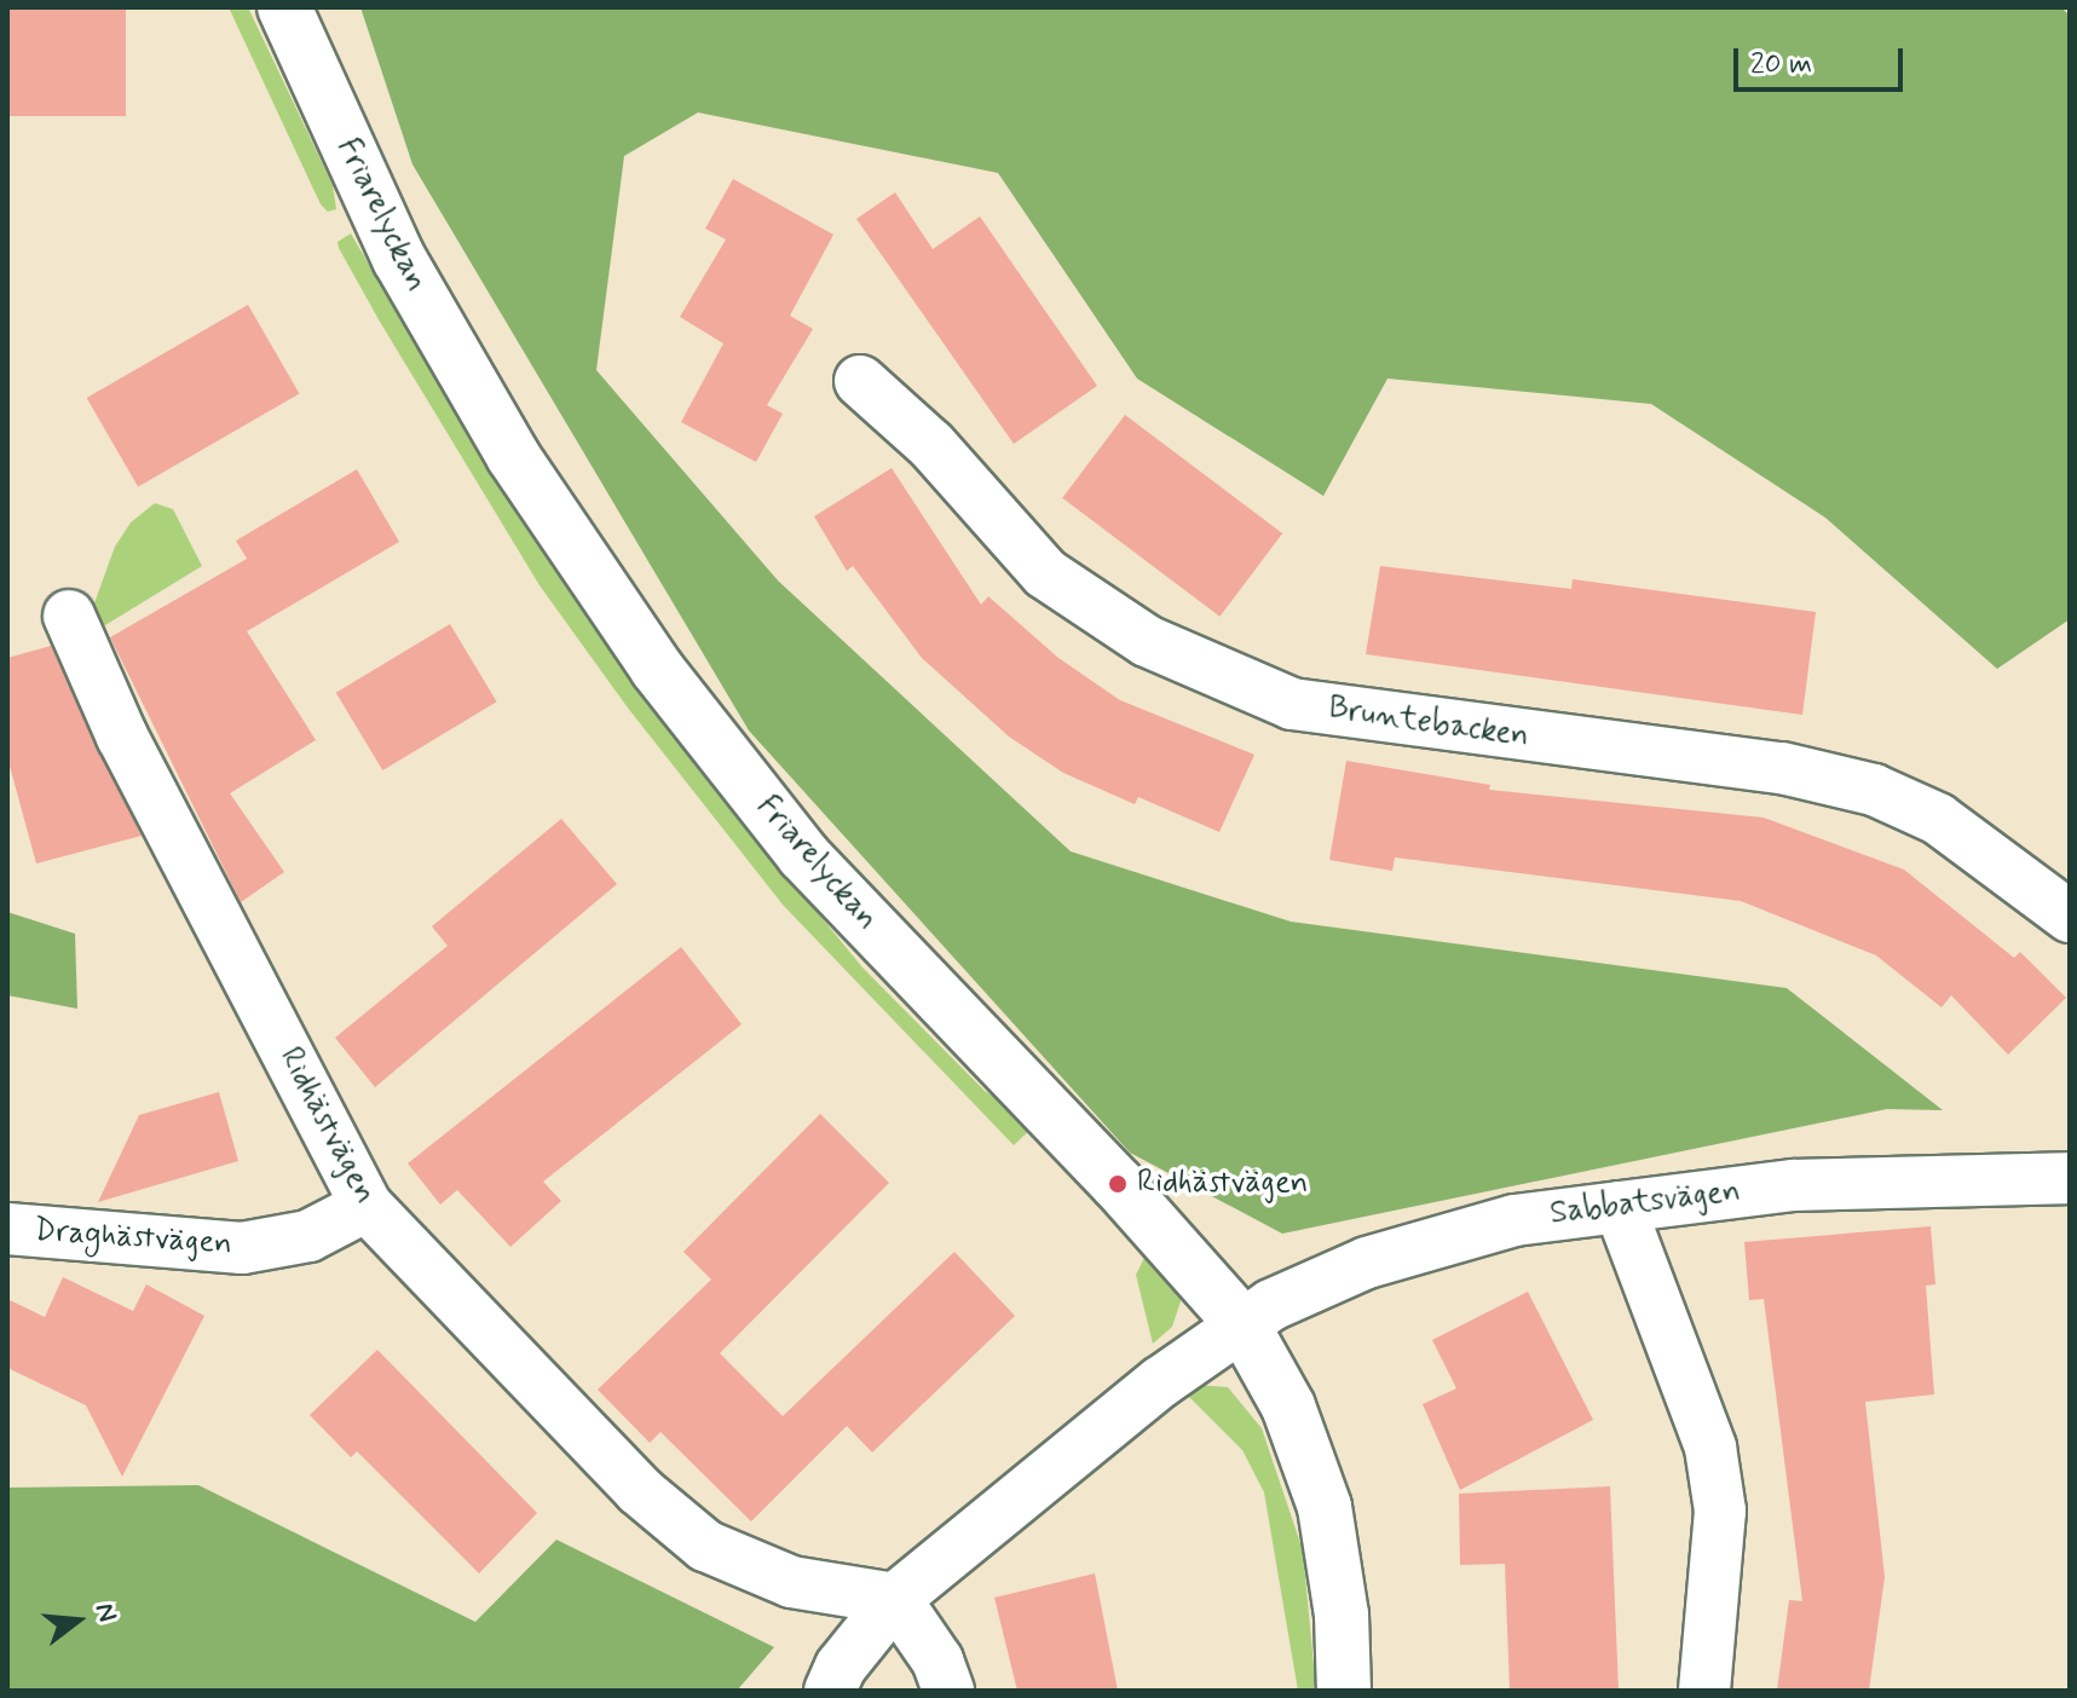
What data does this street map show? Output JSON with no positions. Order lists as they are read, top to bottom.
{
  "streets": {
    "street": [
      "Friarelyckan",
      "Bruntebacken",
      "Ridhästvägen",
      "Sabbatsvägen",
      "Draghästvägen"
    ]
  },
  "crossings": [
    ["Friarelyckan", "Sabbatsvägen"],
    ["Ridhästvägen", "Draghästvägen"]
  ],
  "places": ["Ridhästvägen"],
  "scale_bar": "20 m",
  "north": "right"
}
